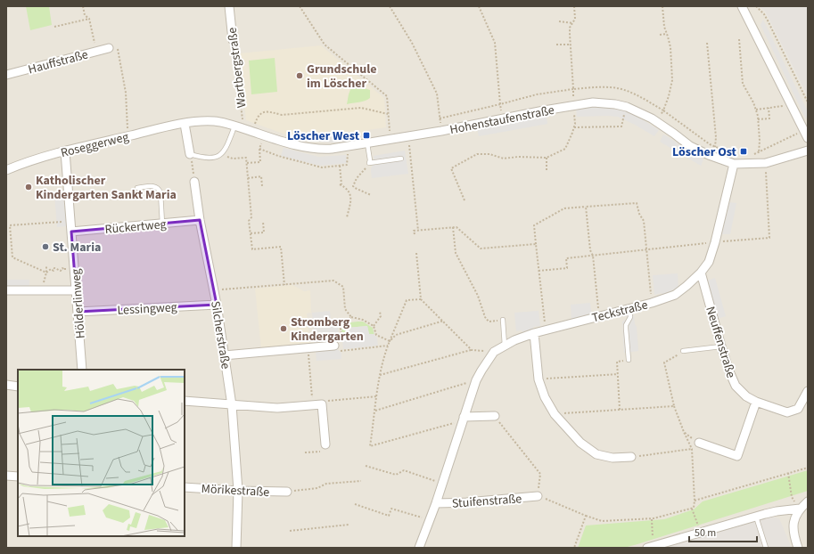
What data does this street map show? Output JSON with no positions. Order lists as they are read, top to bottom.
{
  "streets": {
    "street": [
      "Hauffstraße",
      "Wartbergstraße",
      "Hohenstaufenstraße",
      "Roseggerweg",
      "Rückertweg",
      "Hölderlinweg",
      "Lessingweg",
      "Teckstraße",
      "Silcherstraße",
      "Neuffenstraße",
      "Mörikestraße",
      "Stuifenstraße"
    ]
  },
  "crossings": [
    ["Wartbergstraße", "Hohenstaufenstraße"],
    ["Hohenstaufenstraße", "Roseggerweg"],
    ["Hohenstaufenstraße", "Teckstraße"],
    ["Roseggerweg", "Hölderlinweg"],
    ["Rückertweg", "Hölderlinweg"],
    ["Rückertweg", "Silcherstraße"],
    ["Hölderlinweg", "Lessingweg"],
    ["Lessingweg", "Silcherstraße"],
    ["Teckstraße", "Neuffenstraße"],
    ["Teckstraße", "Stuifenstraße"],
    ["Silcherstraße", "Mörikestraße"]
  ],
  "places": {
    "other": [
      "Grundschule im Löscher",
      "Katholischer Kindergarten Sankt Maria",
      "St. Maria",
      "Stromberg Kindergarten"
    ],
    "transit": ["Löscher West", "Löscher Ost"]
  },
  "scale_bar": "50 m"
}
